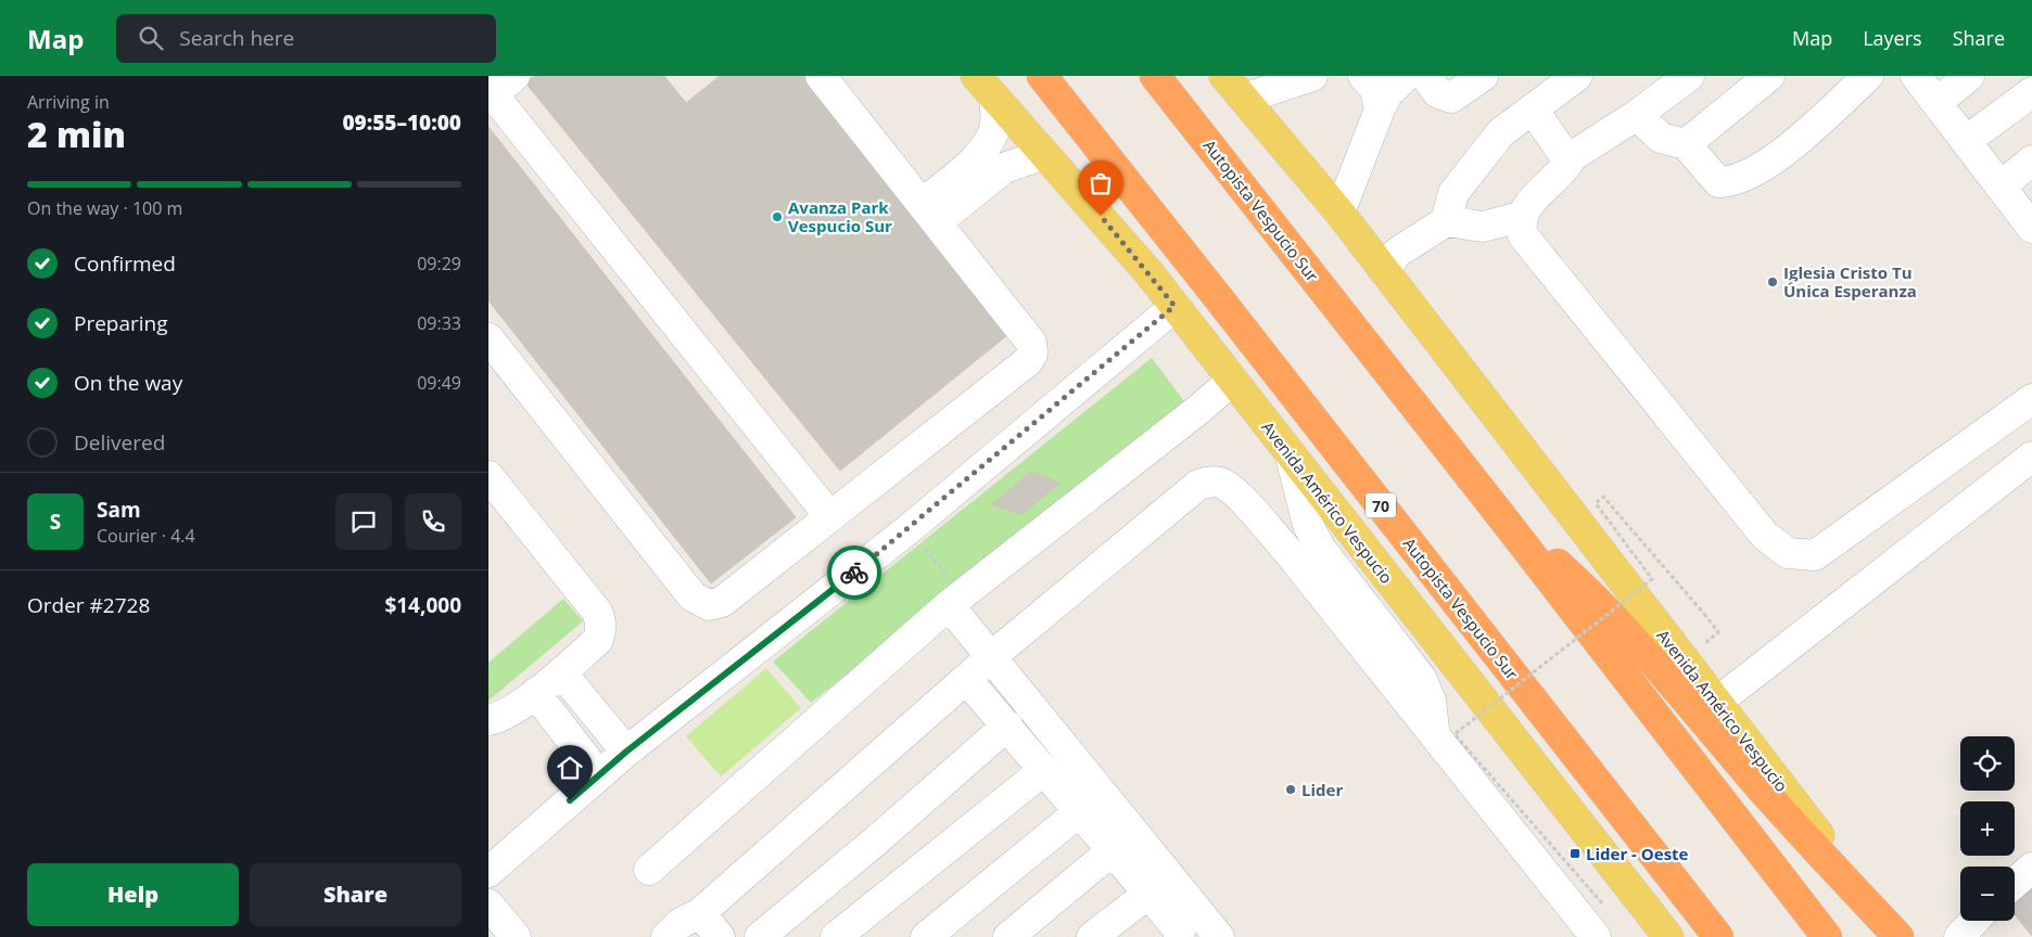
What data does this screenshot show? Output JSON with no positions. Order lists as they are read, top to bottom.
{
  "streets": {
    "highway": ["Autopista Vespucio Sur", "70"],
    "main road": ["Avenida Américo Vespucio"]
  },
  "places": {
    "other": ["Avanza Park Vespucio Sur", "Iglesia Cristo Tu Única Esperanza", "Lider"],
    "transit": ["Lider - Oeste"]
  },
  "page": {
    "header": "Map",
    "search": "Search here",
    "nav": ["Map", "Layers", "Share"],
    "heading": ["2 min", "Arriving in", "09:55–10:00"],
    "panel": [
      "Sam",
      "Courier · 4.4",
      "Order #2728",
      "$14,000"
    ],
    "bar": "On the way · 100 m",
    "list": [
      ["Confirmed", "09:29"],
      ["Preparing", "09:33"],
      ["On the way", "09:49"],
      "Delivered"
    ],
    "round": "S",
    "map_buttons": ["+", "−"],
    "buttons": ["Help", "Share"]
  }
}
